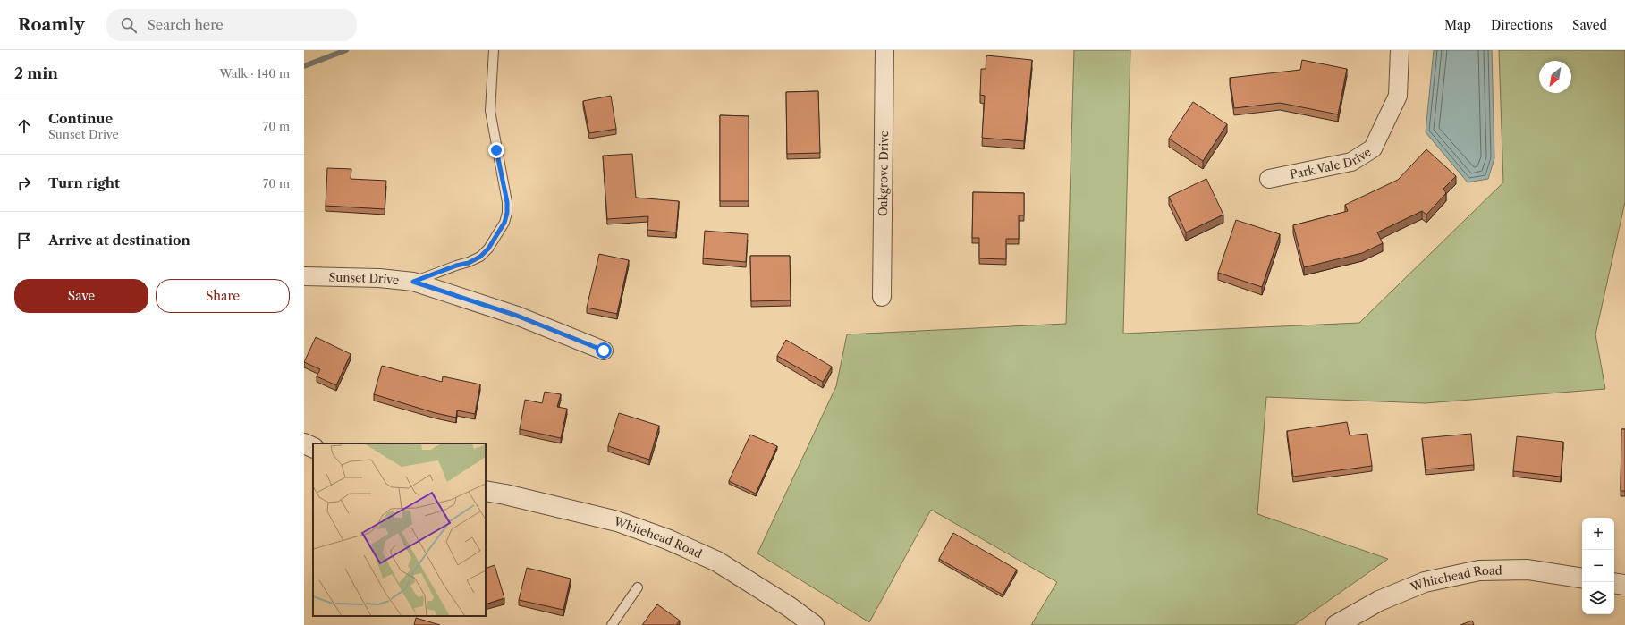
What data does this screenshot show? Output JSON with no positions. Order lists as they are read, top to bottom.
{
  "streets": {
    "street": [
      "Park Vale Drive",
      "Oakgrove Drive",
      "Sunset Drive",
      "Whitehead Road"
    ]
  },
  "north": "bottom left",
  "page": {
    "header": "Roamly",
    "search": "Search here",
    "nav": ["Map", "Directions", "Saved"],
    "heading": ["2 min", "Walk · 140 m"],
    "list": [
      ["Continue", "Sunset Drive", "70 m"],
      ["Turn right", "70 m"],
      "Arrive at destination"
    ],
    "buttons": ["Save", "Share"],
    "map_buttons": ["+", "−"]
  }
}
